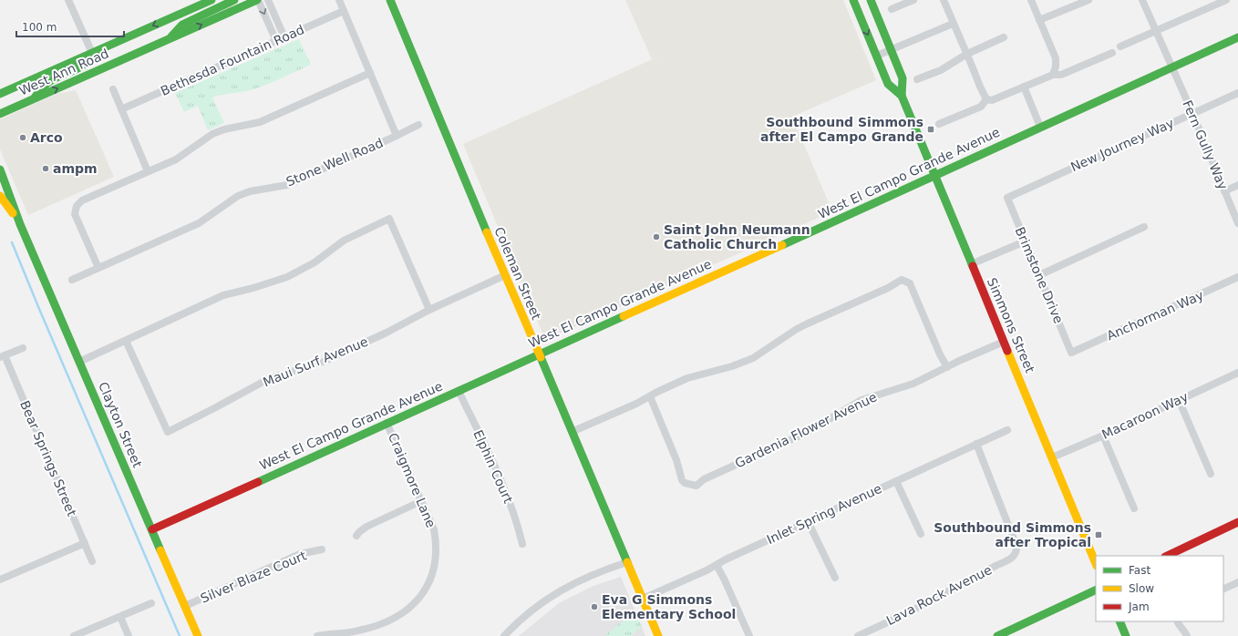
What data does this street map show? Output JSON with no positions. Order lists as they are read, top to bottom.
{
  "streets": {
    "street": [
      "Bethesda Fountain Road",
      "West Ann Road",
      "New Journey Way",
      "Fern Gully Way",
      "Stone Well Road",
      "West El Campo Grande Avenue",
      "Coleman Street",
      "Brimstone Drive",
      "Anchorman Way",
      "Simmons Street",
      "Maui Surf Avenue",
      "Macaroon Way",
      "Clayton Street",
      "Gardenia Flower Avenue",
      "Bear Springs Street",
      "Elphin Court",
      "Craigmore Lane",
      "Inlet Spring Avenue",
      "Silver Blaze Court",
      "Lava Rock Avenue"
    ]
  },
  "crossings": [
    ["New Journey Way", "Fern Gully Way"],
    ["New Journey Way", "Brimstone Drive"],
    ["Fern Gully Way", "West El Campo Grande Avenue"],
    ["West El Campo Grande Avenue", "Coleman Street"],
    ["West El Campo Grande Avenue", "Simmons Street"],
    ["West El Campo Grande Avenue", "Clayton Street"],
    ["West El Campo Grande Avenue", "Elphin Court"],
    ["West El Campo Grande Avenue", "Craigmore Lane"],
    ["Coleman Street", "Maui Surf Avenue"],
    ["Coleman Street", "Inlet Spring Avenue"],
    ["Brimstone Drive", "Anchorman Way"],
    ["Simmons Street", "Macaroon Way"],
    ["Simmons Street", "Gardenia Flower Avenue"],
    ["Clayton Street", "Silver Blaze Court"],
    ["Inlet Spring Avenue", "Lava Rock Avenue"]
  ],
  "places": {
    "transit": ["Southbound Simmons after El Campo Grande", "Southbound Simmons after Tropical"],
    "other": [
      "Arco",
      "ampm",
      "Saint John Neumann Catholic Church",
      "Eva G Simmons Elementary School"
    ]
  },
  "legend": ["Fast", "Slow", "Jam"],
  "scale_bar": "100 m"
}
